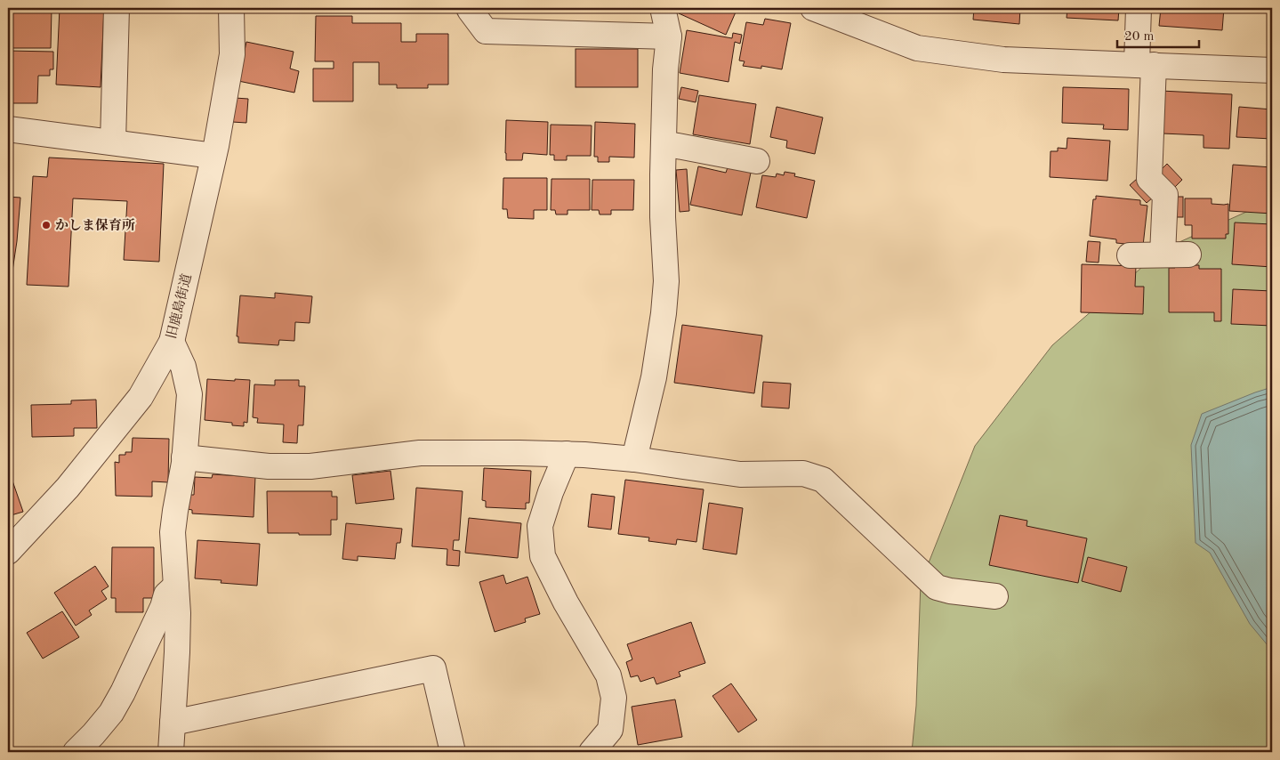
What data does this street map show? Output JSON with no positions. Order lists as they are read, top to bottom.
{
  "streets": {
    "street": ["旧鹿島街道"]
  },
  "places": ["かしま保育所"],
  "scale_bar": "20 m"
}
